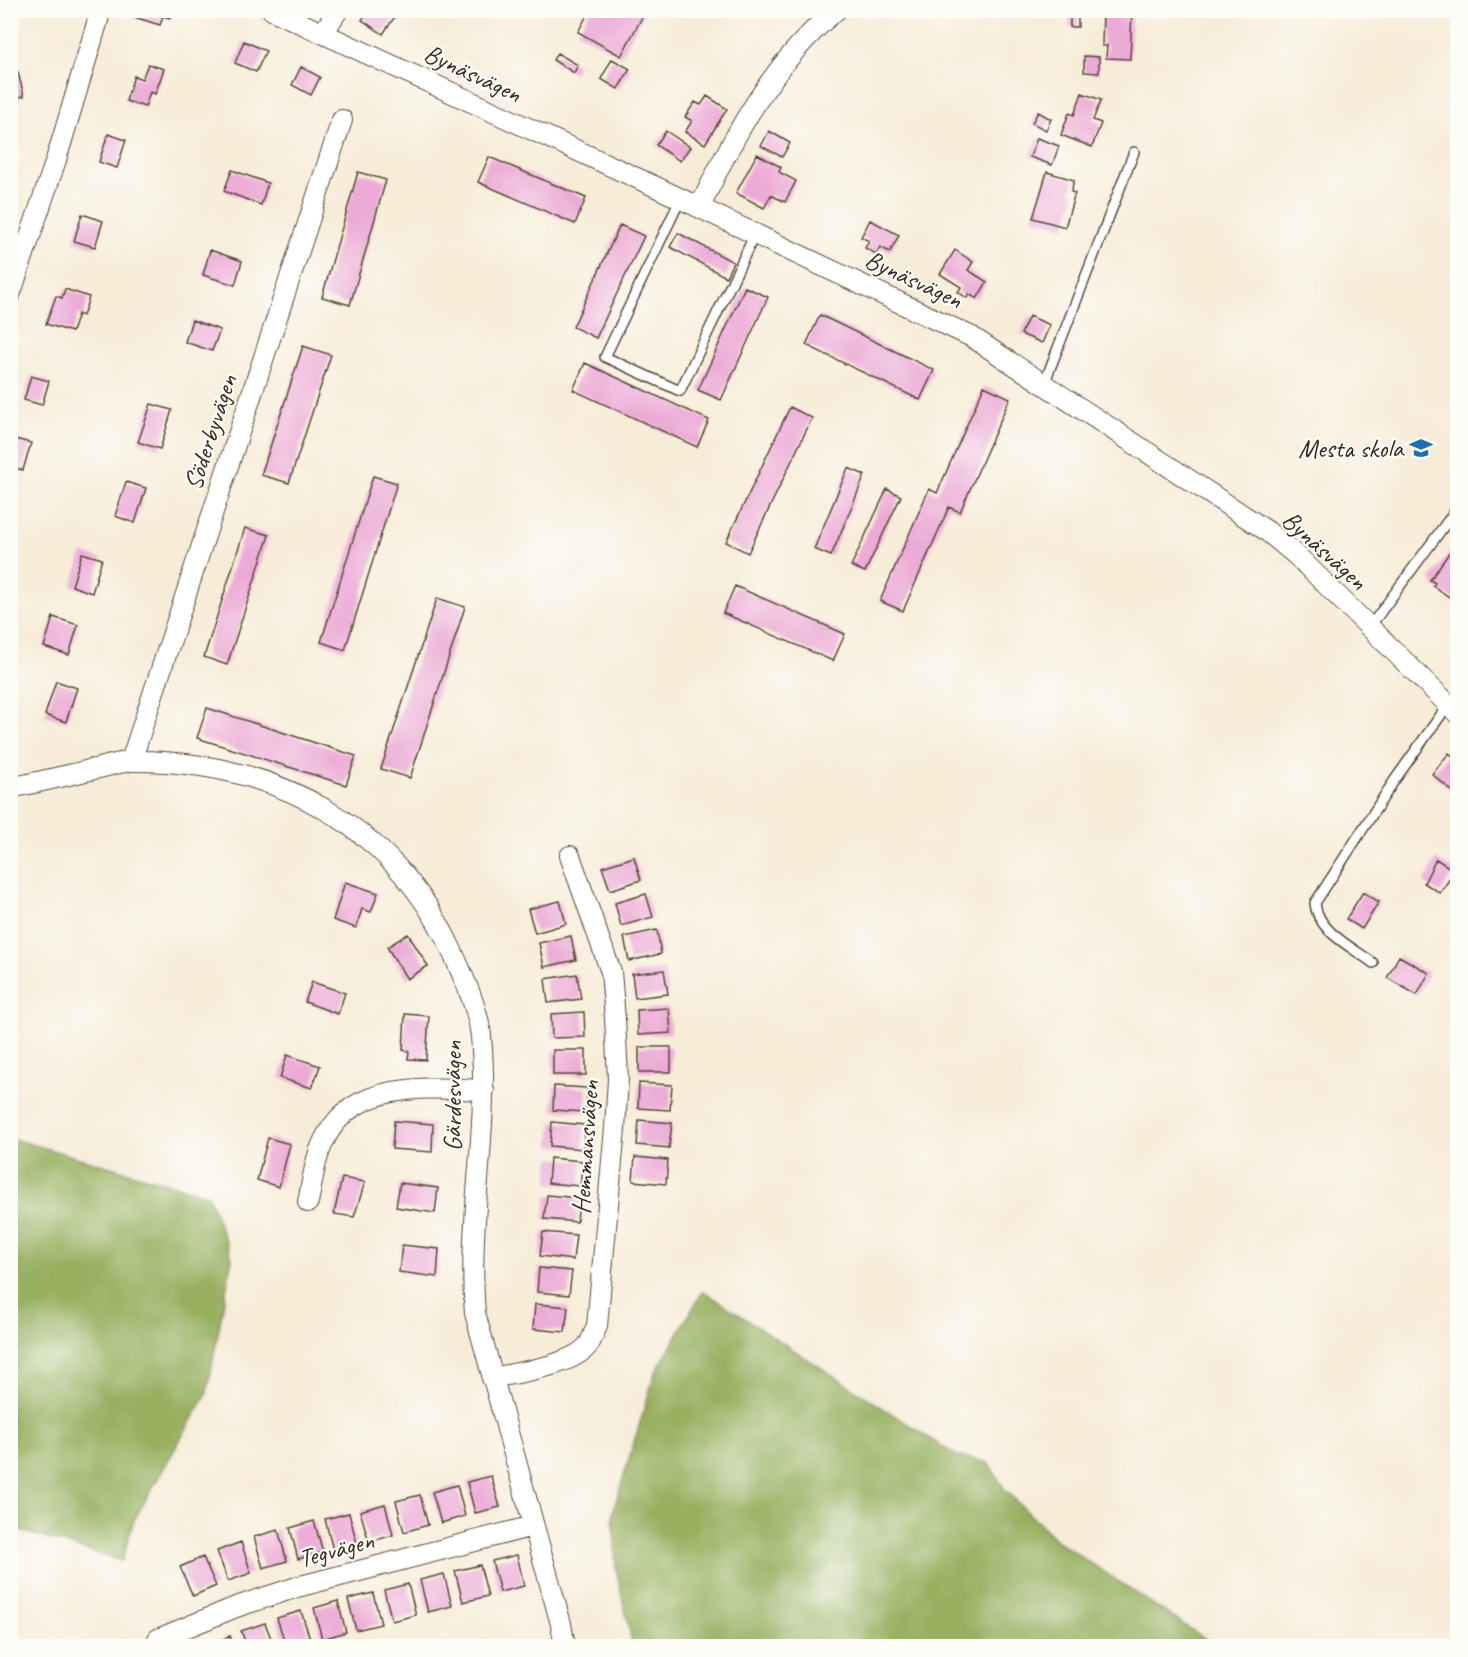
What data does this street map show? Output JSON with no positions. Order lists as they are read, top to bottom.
{
  "streets": {
    "street": [
      "Bynäsvägen",
      "Söderbyvägen",
      "Gärdesvägen",
      "Hemmansvägen",
      "Tegvägen"
    ]
  },
  "crossings": [
    ["Söderbyvägen", "Gärdesvägen"],
    ["Gärdesvägen", "Hemmansvägen"],
    ["Gärdesvägen", "Tegvägen"]
  ],
  "places": {
    "school or university": ["Mesta skola"]
  }
}
